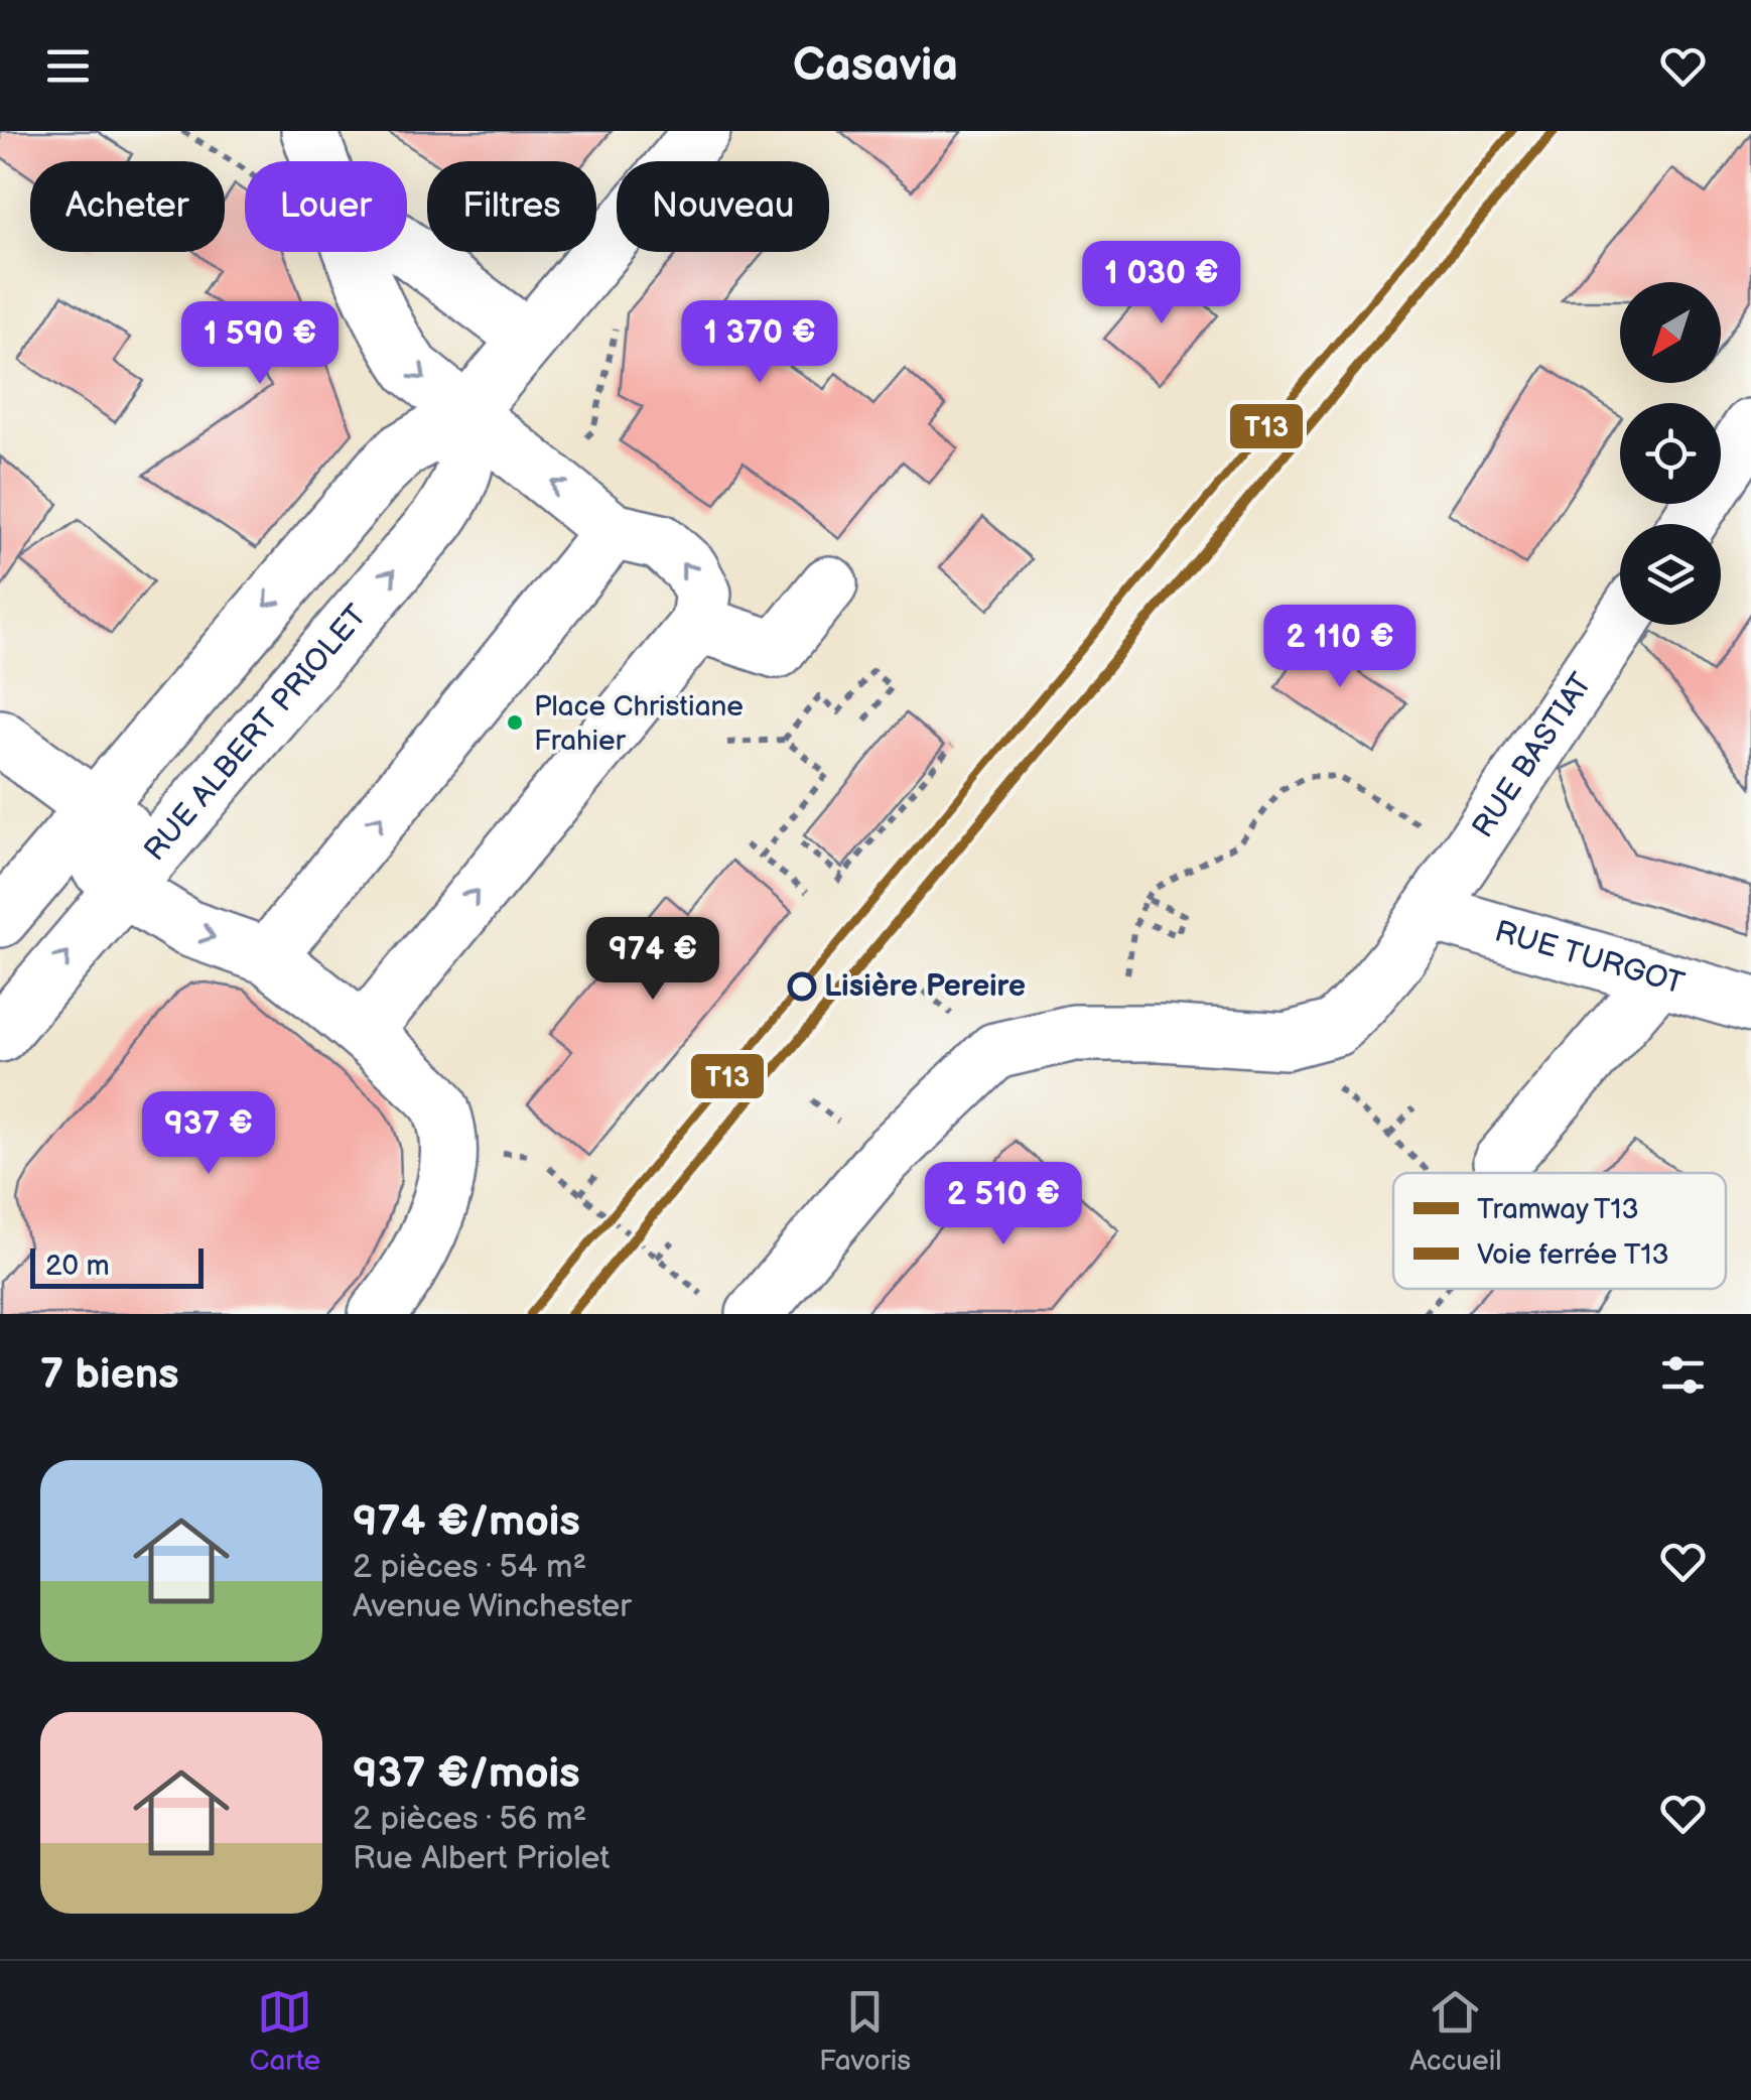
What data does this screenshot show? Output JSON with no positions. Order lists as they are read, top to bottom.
{
  "streets": {
    "street": ["RUE ALBERT PRIOLET", "RUE BASTIAT", "RUE TURGOT"]
  },
  "crossings": [
    ["RUE BASTIAT", "RUE TURGOT"]
  ],
  "places": ["Place Christiane Frahier", "Lisière Pereire"],
  "lines": ["tram line T13", "rail line T13"],
  "legend": ["Tramway T13", "Voie ferrée T13"],
  "scale_bar": "20 m",
  "north": "bottom left",
  "page": {
    "header": "Casavia",
    "chip": [
      "Acheter",
      "Louer",
      "Filtres",
      "Nouveau"
    ],
    "price": [
      "1 030 €",
      "1 370 €",
      "1 590 €",
      "2 110 €",
      "974 €",
      "937 €",
      "2 510 €"
    ],
    "scale": "20 m",
    "heading": "7 biens",
    "list": [
      {
        "name": "974 €/mois",
        "note": "2 pièces · 54 m² · Avenue Winchester"
      },
      {
        "name": "937 €/mois",
        "note": "2 pièces · 56 m² · Rue Albert Priolet"
      }
    ],
    "tabs": ["Carte", "Favoris", "Accueil"]
  }
}
